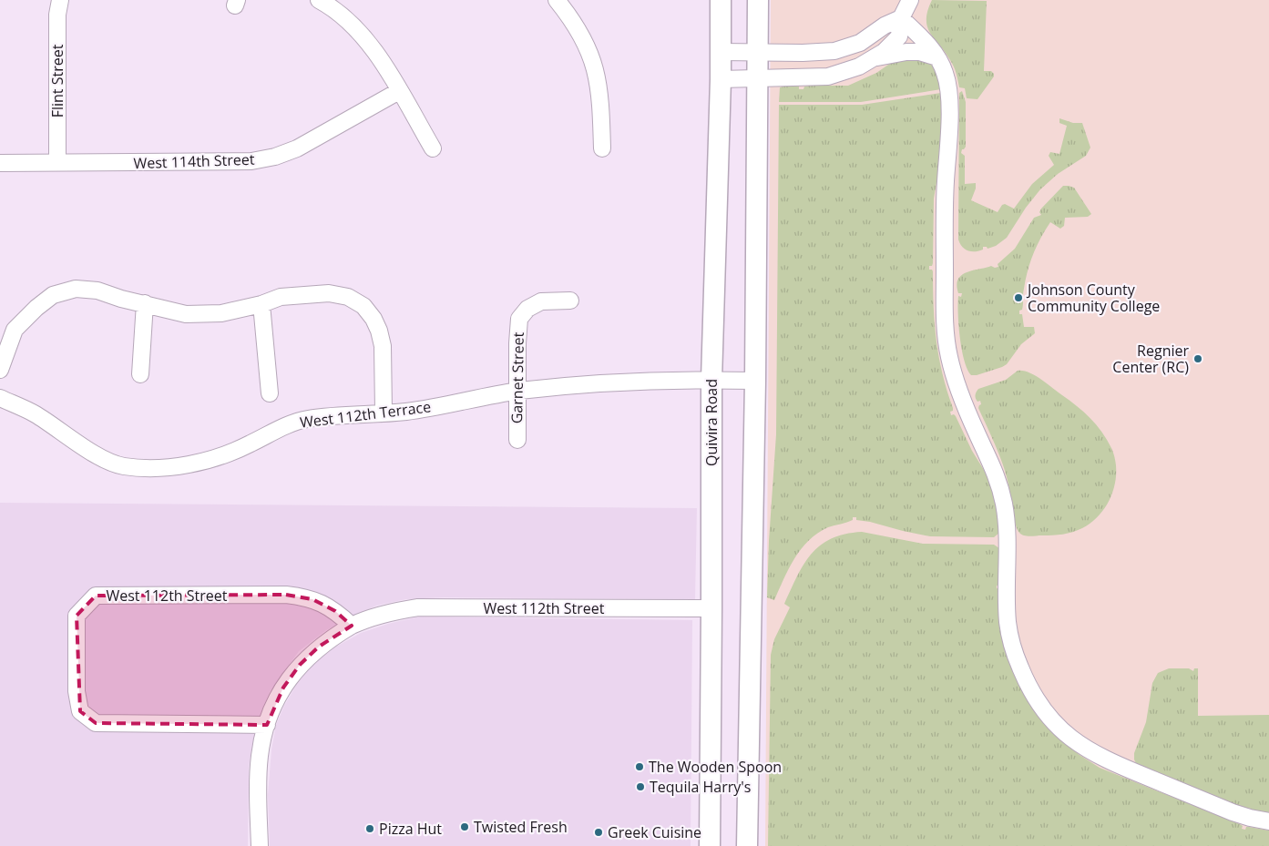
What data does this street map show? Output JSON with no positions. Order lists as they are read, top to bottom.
{
  "streets": {
    "main road": ["Quivira Road"],
    "street": [
      "Flint Street",
      "West 114th Street",
      "Garnet Street",
      "West 112th Terrace",
      "West 112th Street"
    ]
  },
  "crossings": [
    ["Flint Street", "West 114th Street"],
    ["Garnet Street", "West 112th Terrace"],
    ["West 112th Terrace", "Quivira Road"],
    ["Quivira Road", "West 112th Street"]
  ],
  "places": [
    "Johnson County Community College",
    "Regnier Center (RC)",
    "The Wooden Spoon",
    "Tequila Harry's",
    "Twisted Fresh",
    "Pizza Hut",
    "Greek Cuisine"
  ]
}
